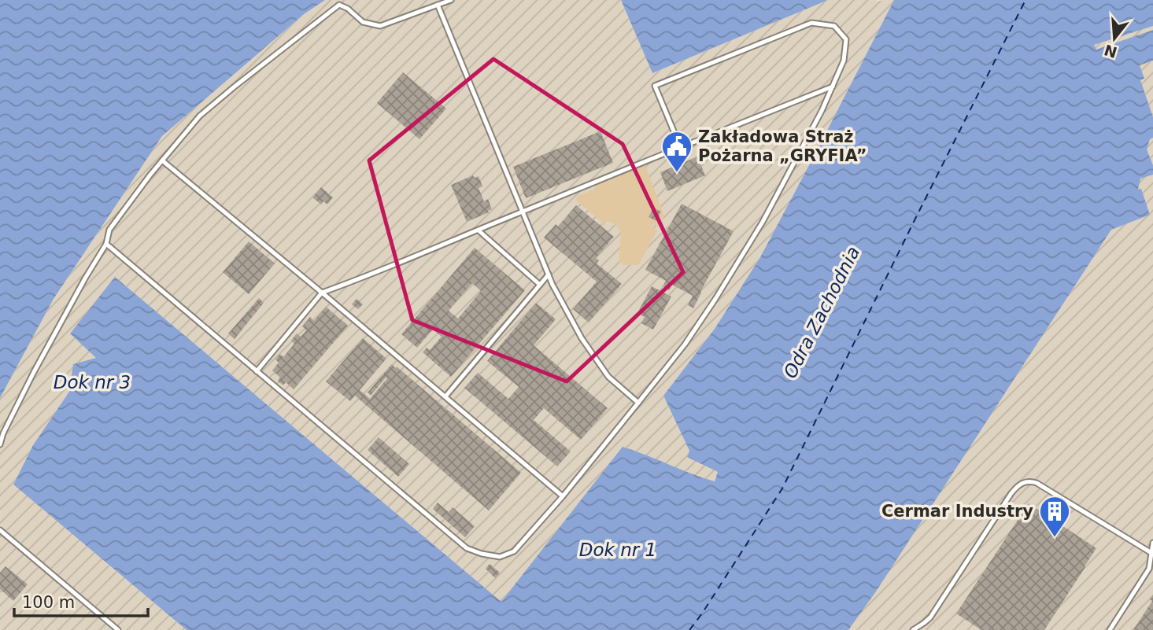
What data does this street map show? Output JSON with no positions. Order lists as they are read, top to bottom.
{
  "water": ["Odra Zachodnia", "Dok nr 3", "Dok nr 1"],
  "places": {
    "public building": ["Zakładowa Straż Pożarna „GRYFIA”"],
    "building": ["Cermar Industry"]
  },
  "scale_bar": "100 m",
  "north": "bottom"
}
